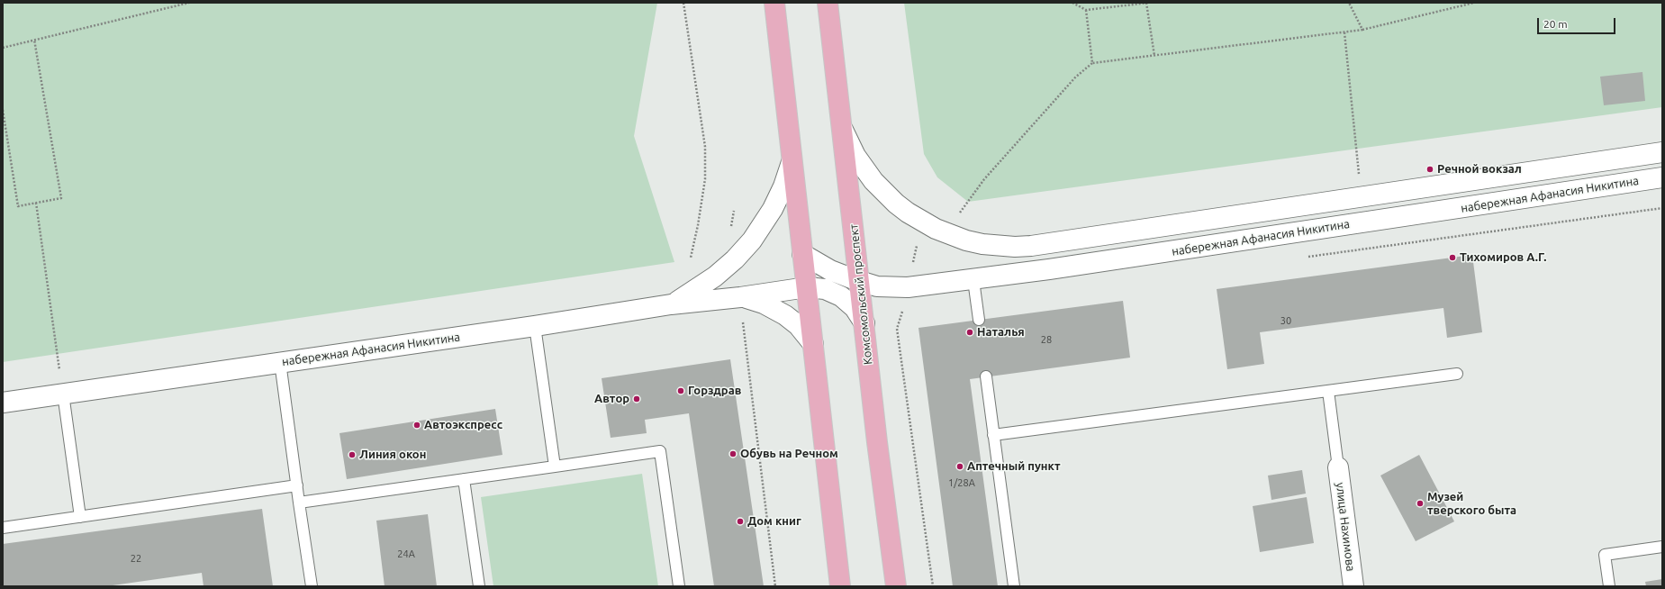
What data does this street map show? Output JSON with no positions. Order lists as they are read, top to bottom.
{
  "streets": {
    "main road": ["набережная Афанасия Никитина", "Комсомольский проспект", "улица Нахимова"]
  },
  "crossings": [
    ["набережная Афанасия Никитина", "Комсомольский проспект"]
  ],
  "places": [
    "Речной вокзал",
    "Тихомиров А.Г.",
    "Наталья",
    "Горздрав",
    "Автор",
    "Автоэкспресс",
    "Обувь на Речном",
    "Линия окон",
    "Аптечный пункт",
    "Музей тверского быта",
    "Дом книг"
  ],
  "house_numbers": [
    "30",
    "28",
    "1/28А",
    "24А",
    "22"
  ],
  "scale_bar": "20 m"
}
